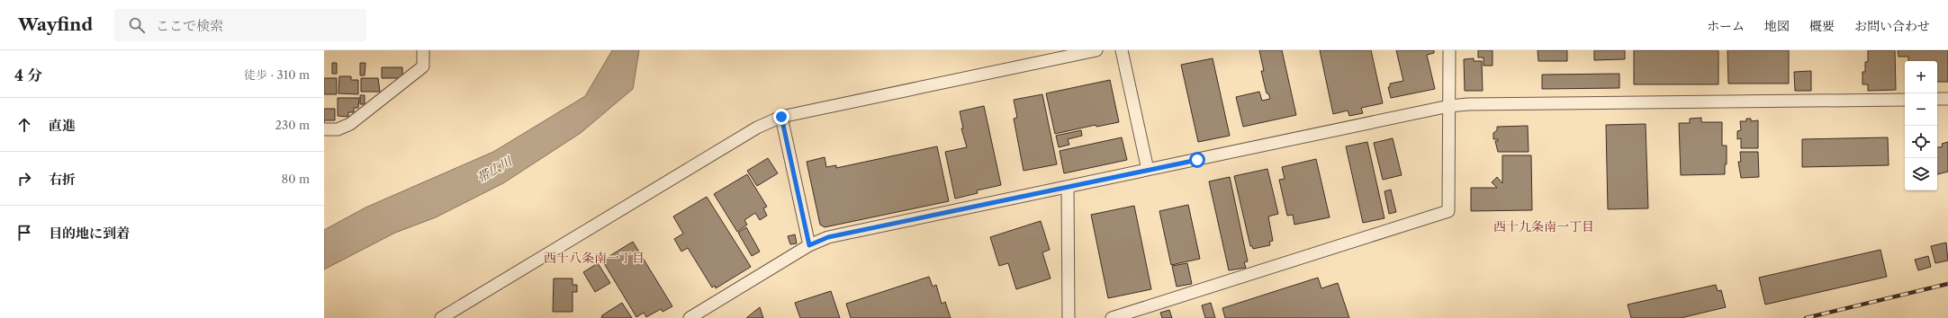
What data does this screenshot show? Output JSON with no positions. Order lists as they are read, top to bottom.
{
  "districts": ["西十九条南一丁目", "西十八条南一丁目"],
  "water": ["帯広川"],
  "page": {
    "header": "Wayfind",
    "search": "ここで検索",
    "nav": [
      "ホーム",
      "地図",
      "概要",
      "お問い合わせ"
    ],
    "heading": ["4 分", "徒歩 · 310 m"],
    "map_buttons": ["+", "−"],
    "list": [
      ["直進", "230 m"],
      ["右折", "80 m"],
      "目的地に到着"
    ]
  }
}
